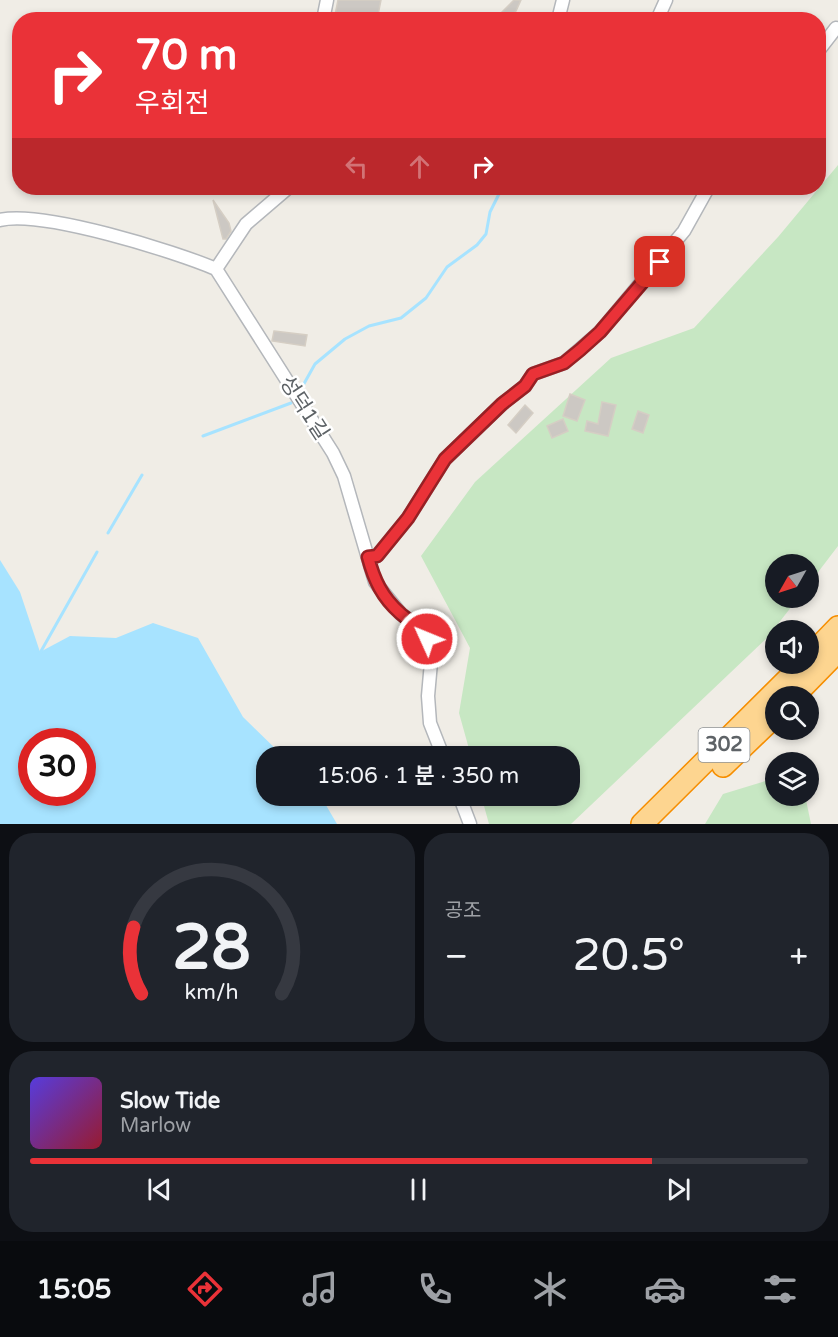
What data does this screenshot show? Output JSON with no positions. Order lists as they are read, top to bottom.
{
  "streets": {
    "highway": ["302"],
    "street": ["성덕1길"]
  },
  "north": "bottom left",
  "page": {
    "turn": ["70 m", "우회전"],
    "limit": "30",
    "trip": "15:06 · 1 분 · 350 m",
    "tile": "공조",
    "heat": ["−", "20.5°", "+"],
    "song": ["Slow Tide", "Marlow"],
    "tabs": "15:05",
    "gauge": ["28", "km/h"]
  }
}
